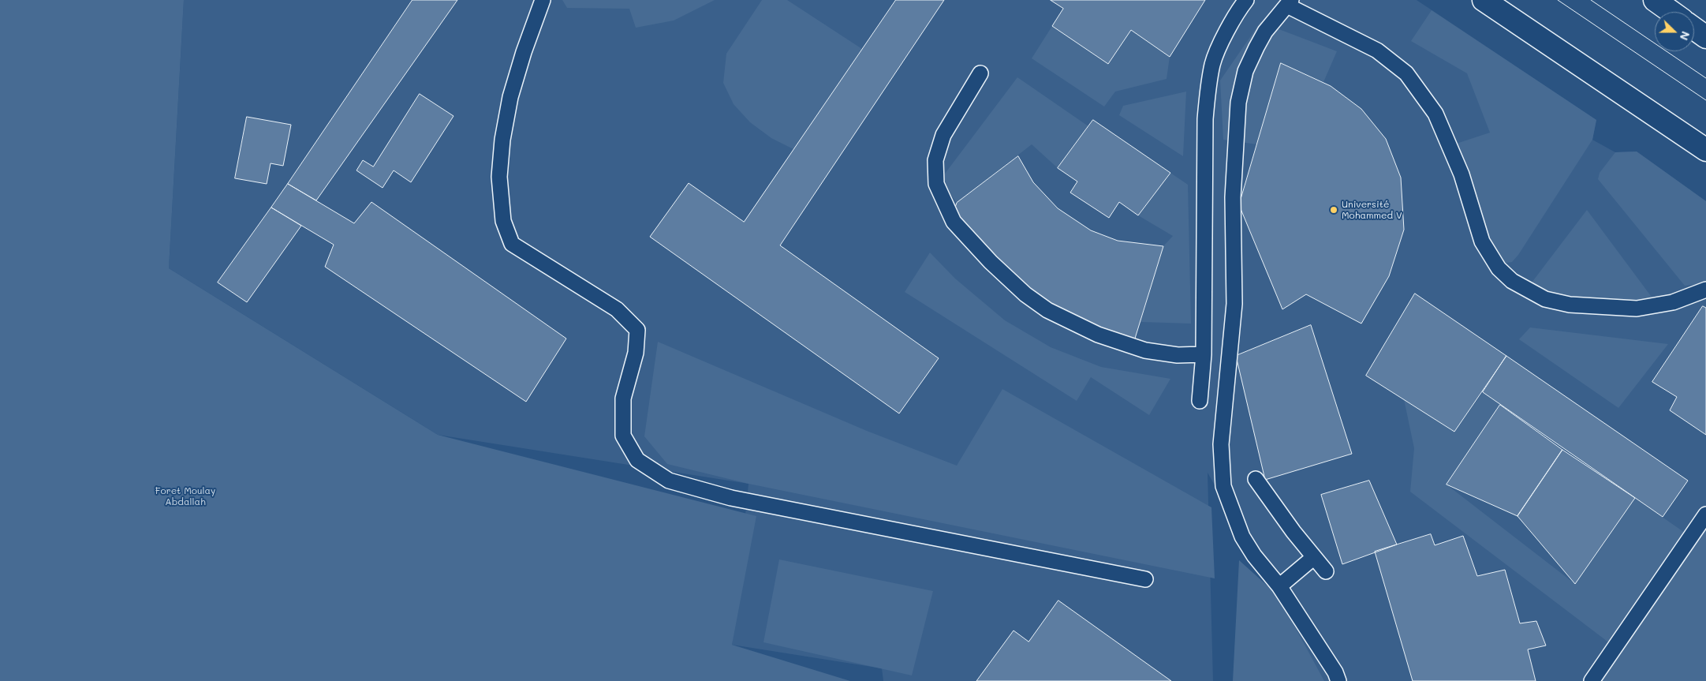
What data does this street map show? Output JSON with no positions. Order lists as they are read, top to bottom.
{
  "parks": ["Foret Moulay Abdallah"],
  "places": ["Université Mohammed V"],
  "north": "right"
}
